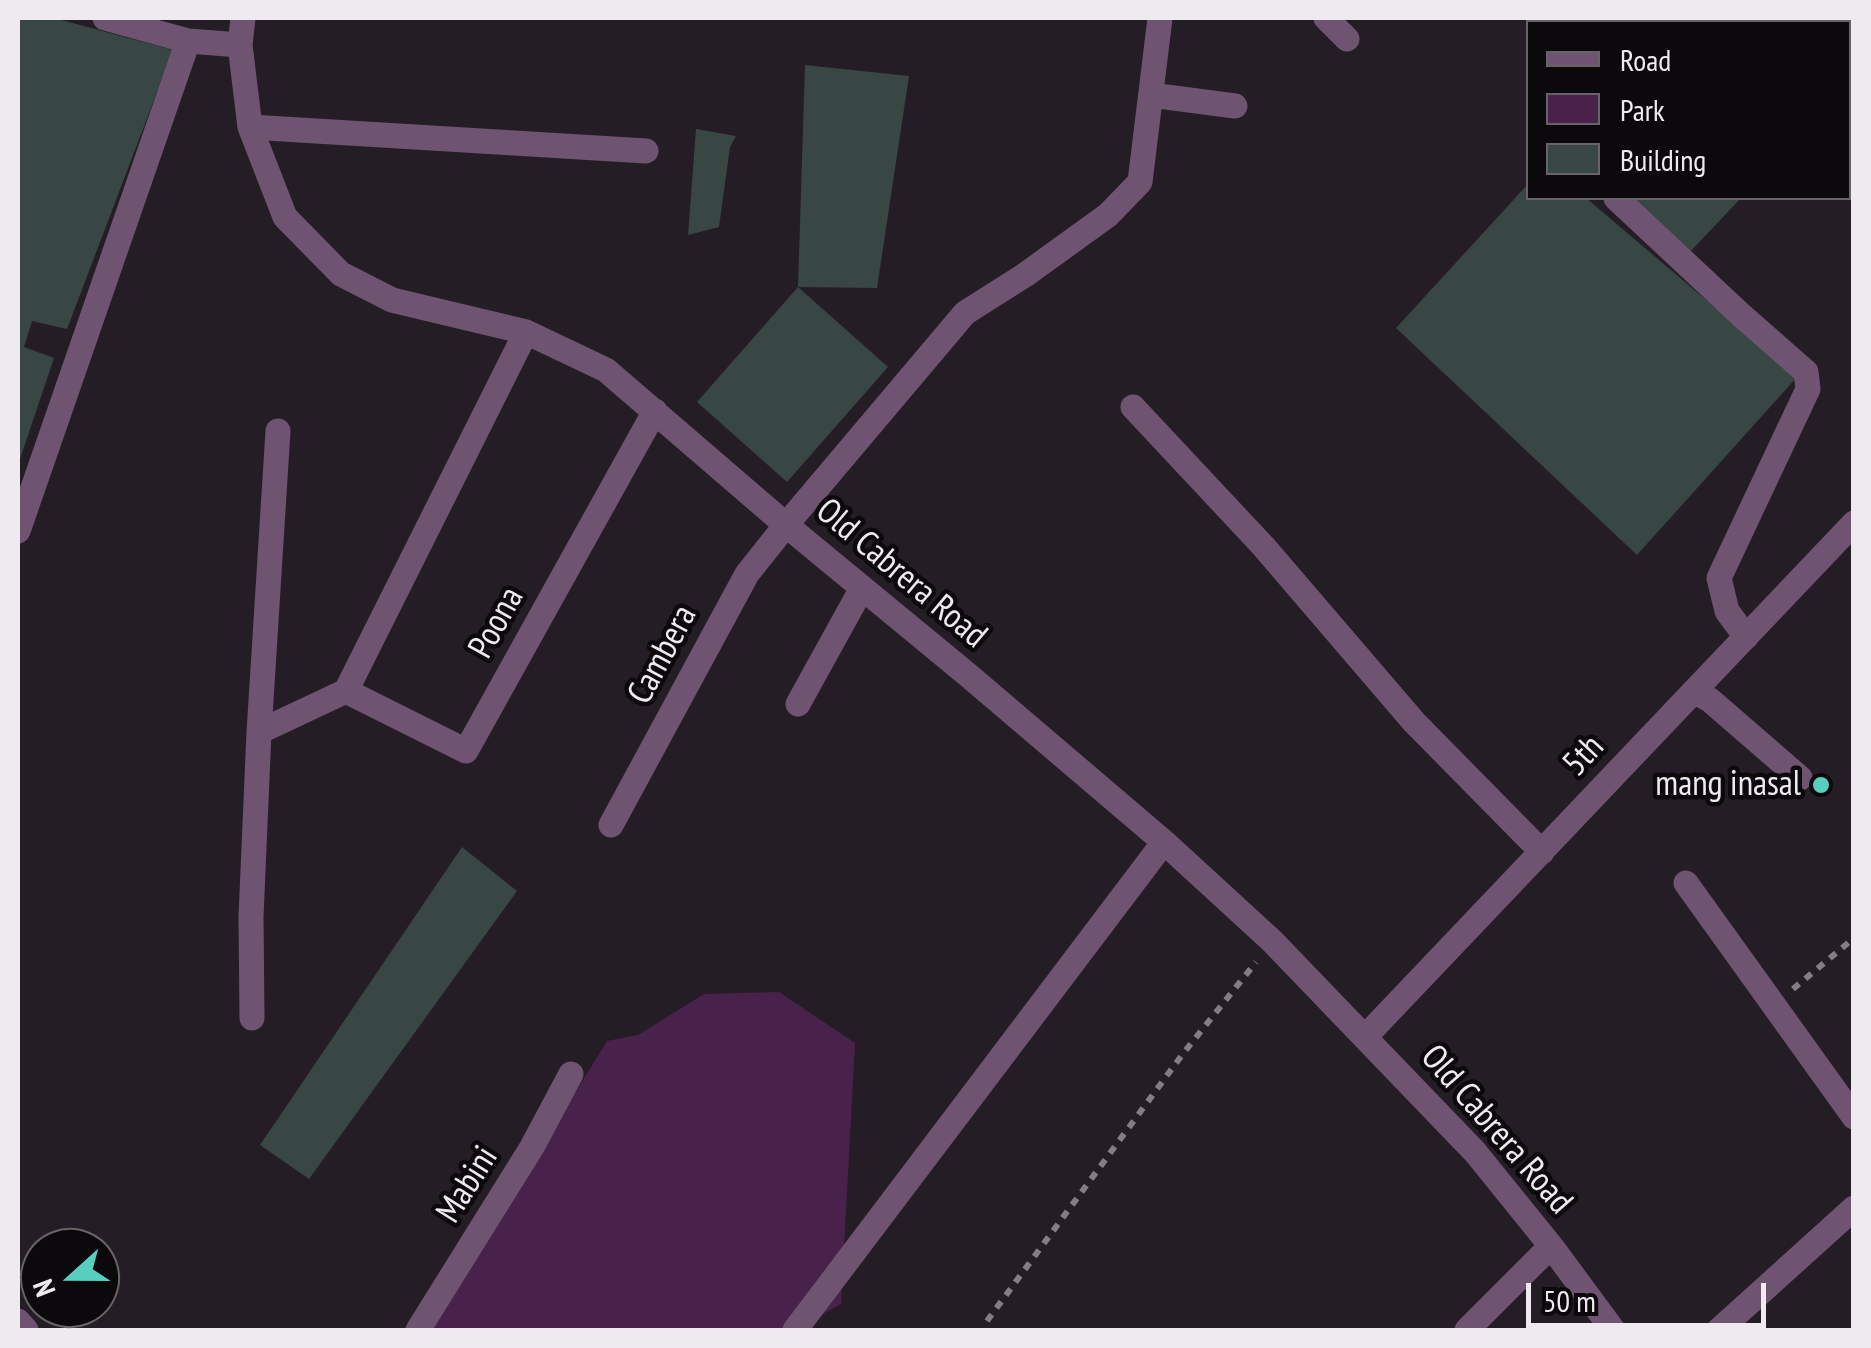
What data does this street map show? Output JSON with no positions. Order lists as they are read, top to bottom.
{
  "streets": {
    "street": [
      "Old Cabrera Road",
      "Poona",
      "Cambera",
      "5th",
      "Mabini"
    ]
  },
  "crossings": [
    ["Old Cabrera Road", "Poona"],
    ["Old Cabrera Road", "Cambera"],
    ["Old Cabrera Road", "5th"]
  ],
  "places": ["mang inasal"],
  "legend": ["Road", "Park", "Building"],
  "scale_bar": "50 m",
  "north": "left"
}
